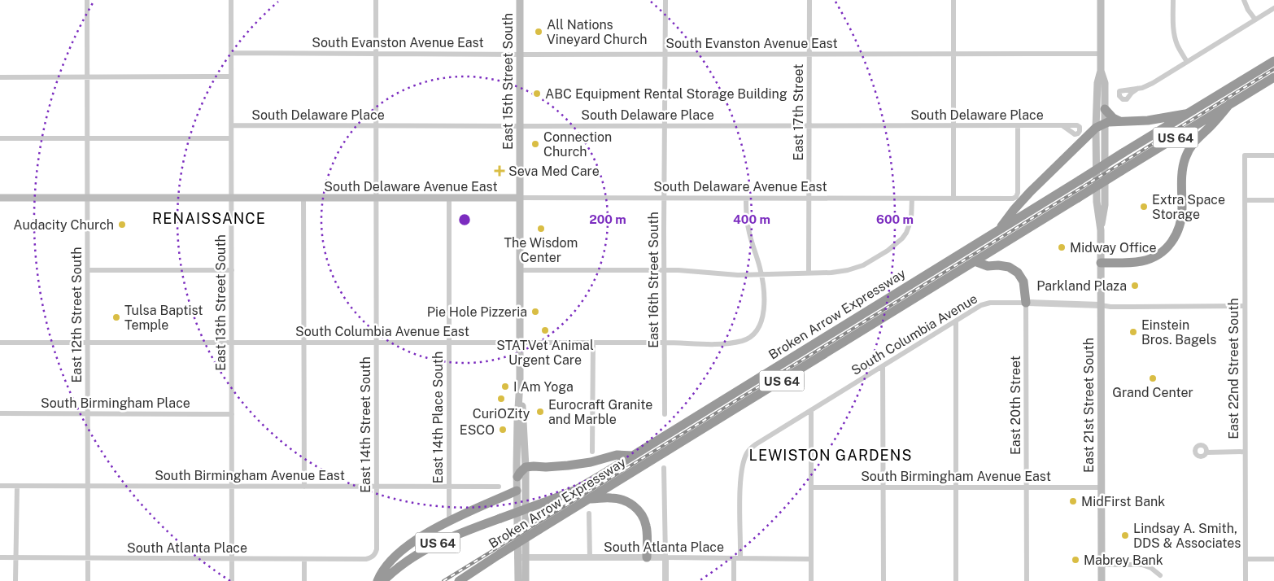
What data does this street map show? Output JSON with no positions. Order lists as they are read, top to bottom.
{
  "streets": {
    "highway": ["US 64", "Broken Arrow Expressway"],
    "main road": ["East 15th Street South", "South Delaware Avenue East", "East 21st Street South"],
    "street": [
      "South Evanston Avenue East",
      "East 17th Street",
      "South Delaware Place",
      "East 16th Street South",
      "East 13th Street South",
      "East 12th Street South",
      "South Columbia Avenue East",
      "South Columbia Avenue",
      "East 22nd Street South",
      "South Birmingham Place",
      "East 20th Street",
      "East 14th Place South",
      "East 14th Street South",
      "South Birmingham Avenue East",
      "South Atlanta Place"
    ]
  },
  "crossings": [
    ["South Evanston Avenue East", "East 15th Street South"],
    ["South Evanston Avenue East", "East 17th Street"],
    ["South Evanston Avenue East", "East 16th Street South"],
    ["South Evanston Avenue East", "East 13th Street South"],
    ["South Evanston Avenue East", "East 21st Street South"],
    ["South Evanston Avenue East", "East 14th Street South"],
    ["East 15th Street South", "South Delaware Place"],
    ["East 15th Street South", "South Delaware Avenue East"],
    ["East 15th Street South", "South Columbia Avenue East"],
    ["East 15th Street South", "South Atlanta Place"],
    ["East 17th Street", "South Delaware Place"],
    ["East 17th Street", "South Delaware Avenue East"],
    ["South Delaware Place", "South Delaware Avenue East"],
    ["South Delaware Place", "East 16th Street South"],
    ["South Delaware Place", "East 13th Street South"],
    ["South Delaware Place", "East 14th Street South"],
    ["South Delaware Avenue East", "East 16th Street South"],
    ["South Delaware Avenue East", "East 13th Street South"],
    ["South Delaware Avenue East", "East 12th Street South"],
    ["South Delaware Avenue East", "East 14th Place South"],
    ["South Delaware Avenue East", "East 14th Street South"],
    ["East 16th Street South", "South Columbia Avenue East"],
    ["East 13th Street South", "South Columbia Avenue East"],
    ["East 13th Street South", "South Birmingham Place"],
    ["East 13th Street South", "South Birmingham Avenue East"],
    ["East 13th Street South", "South Atlanta Place"],
    ["East 12th Street South", "South Columbia Avenue East"],
    ["East 12th Street South", "South Birmingham Place"],
    ["East 12th Street South", "South Birmingham Avenue East"],
    ["East 12th Street South", "South Atlanta Place"],
    ["South Columbia Avenue East", "East 14th Place South"],
    ["South Columbia Avenue East", "East 14th Street South"],
    ["South Columbia Avenue", "East 22nd Street South"],
    ["South Columbia Avenue", "East 20th Street"],
    ["South Columbia Avenue", "East 21st Street South"],
    ["South Columbia Avenue", "South Atlanta Place"],
    ["East 20th Street", "South Birmingham Avenue East"],
    ["East 21st Street South", "South Birmingham Avenue East"],
    ["East 14th Place South", "South Birmingham Avenue East"],
    ["East 14th Street South", "South Birmingham Avenue East"],
    ["East 14th Street South", "South Atlanta Place"]
  ],
  "districts": ["RENAISSANCE", "LEWISTON GARDENS"],
  "places": {
    "other": [
      "All Nations Vineyard Church",
      "ABC Equipment Rental Storage Building",
      "Connection Church",
      "Extra Space Storage",
      "Audacity Church",
      "The Wisdom Center",
      "Midway Office",
      "Parkland Plaza",
      "Pie Hole Pizzeria",
      "Tulsa Baptist Temple",
      "STATVet Animal Urgent Care",
      "Einstein Bros. Bagels",
      "Grand Center",
      "I Am Yoga",
      "CuriOZity",
      "Eurocraft Granite and Marble",
      "ESCO",
      "MidFirst Bank",
      "Lindsay A. Smith, DDS & Associates",
      "Mabrey Bank"
    ],
    "health": ["Seva Med Care"]
  },
  "rings": ["200 m", "400 m", "600 m"]
}
